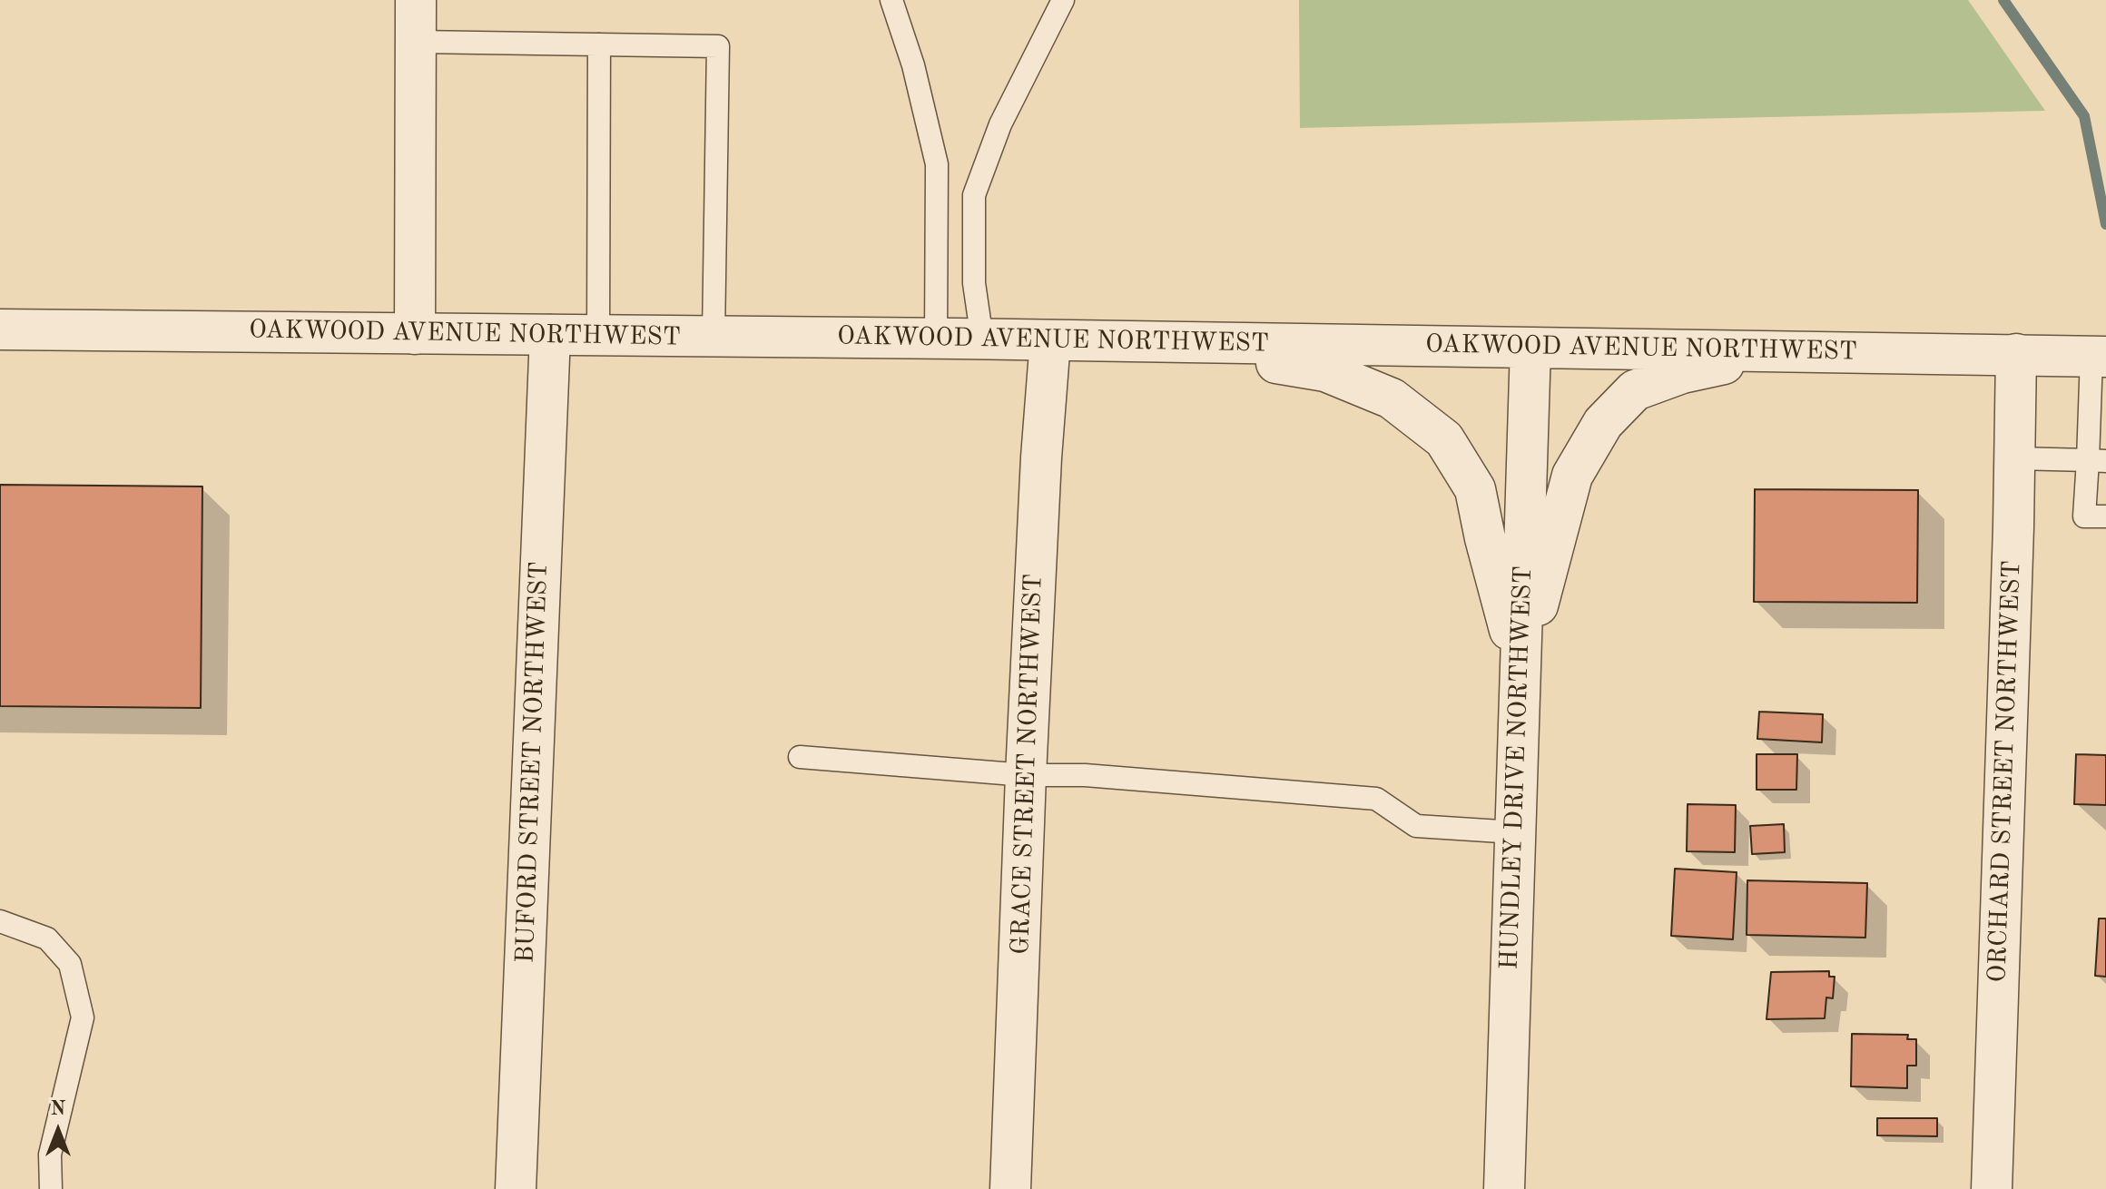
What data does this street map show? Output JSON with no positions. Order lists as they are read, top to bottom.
{
  "streets": {
    "street": [
      "OAKWOOD AVENUE NORTHWEST",
      "BUFORD STREET NORTHWEST",
      "GRACE STREET NORTHWEST",
      "HUNDLEY DRIVE NORTHWEST",
      "ORCHARD STREET NORTHWEST"
    ]
  },
  "crossings": [
    ["OAKWOOD AVENUE NORTHWEST", "BUFORD STREET NORTHWEST"],
    ["OAKWOOD AVENUE NORTHWEST", "GRACE STREET NORTHWEST"],
    ["OAKWOOD AVENUE NORTHWEST", "HUNDLEY DRIVE NORTHWEST"],
    ["OAKWOOD AVENUE NORTHWEST", "ORCHARD STREET NORTHWEST"]
  ],
  "north": "top"
}
